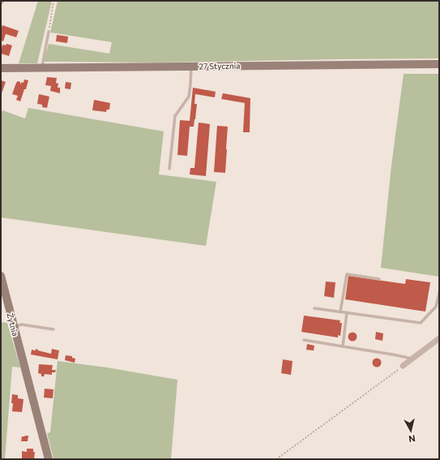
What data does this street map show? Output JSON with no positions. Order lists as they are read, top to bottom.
{
  "streets": {
    "street": ["27 Stycznia", "Żytnia"]
  },
  "north": "bottom"
}
